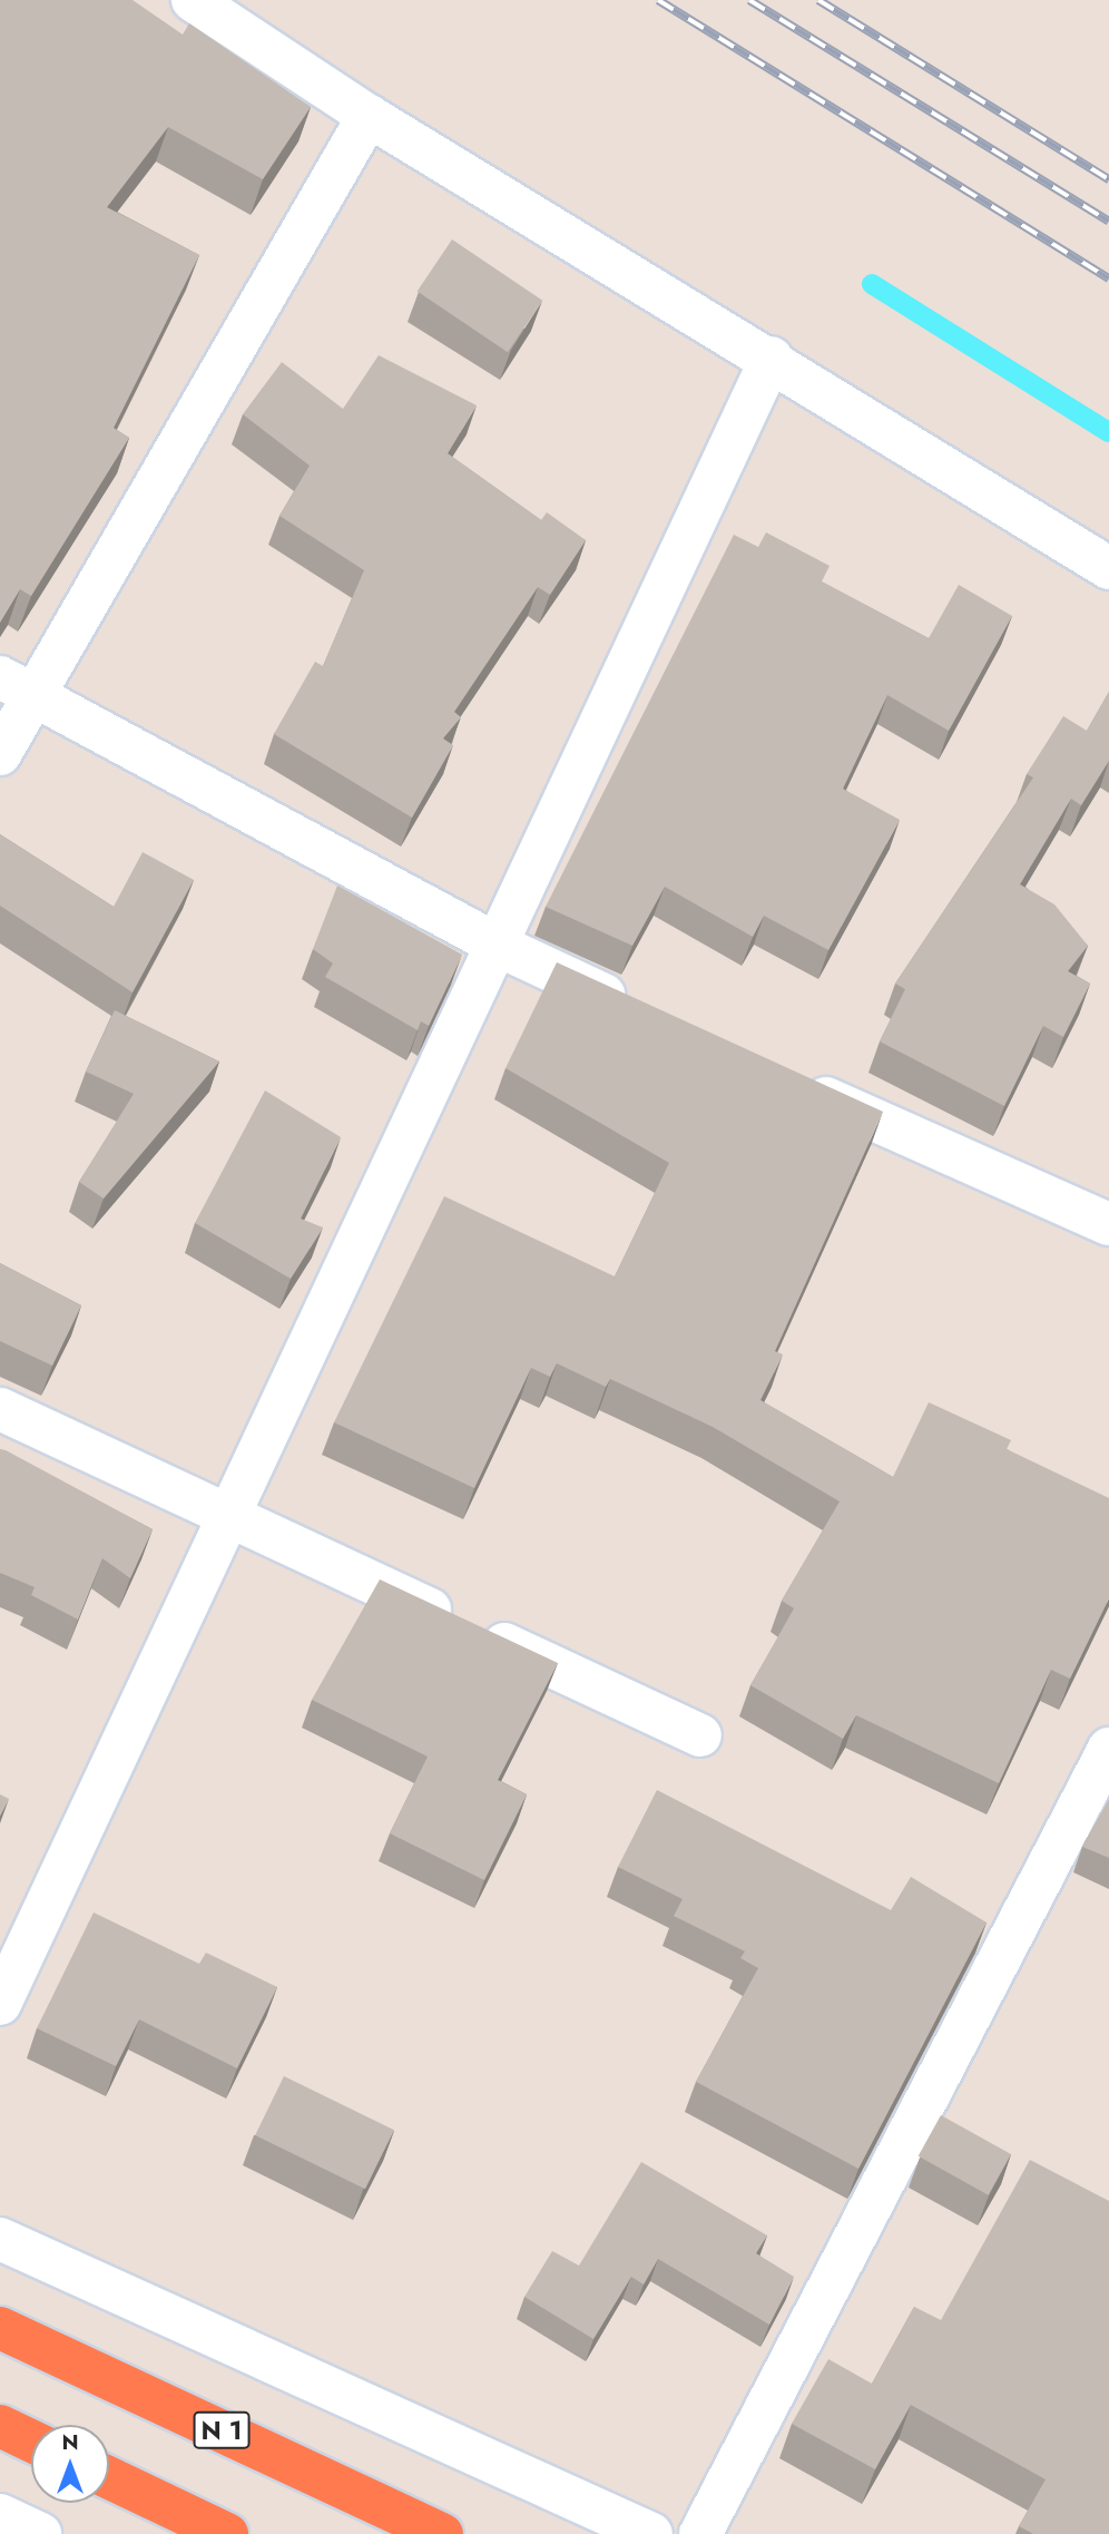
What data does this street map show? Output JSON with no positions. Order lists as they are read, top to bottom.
{
  "streets": {
    "highway": ["N 1"]
  },
  "north": "top"
}
